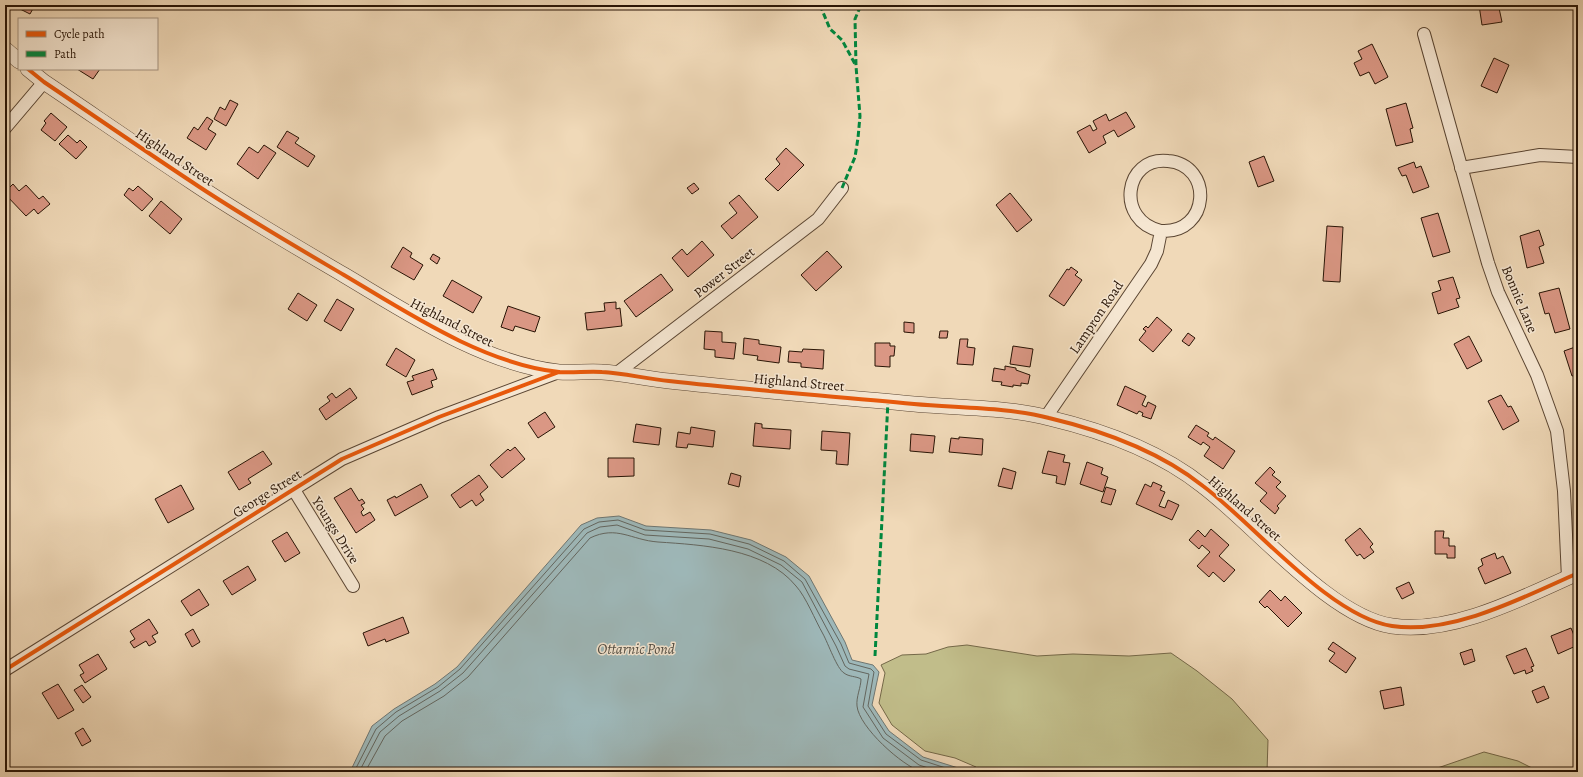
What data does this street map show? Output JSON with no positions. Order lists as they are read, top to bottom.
{
  "streets": {
    "street": [
      "Highland Street",
      "Power Street",
      "Bonnie Lane",
      "Lampron Road",
      "George Street",
      "Youngs Drive"
    ]
  },
  "crossings": [
    ["Highland Street", "Power Street"],
    ["Highland Street", "Bonnie Lane"],
    ["Highland Street", "Lampron Road"],
    ["Highland Street", "George Street"],
    ["George Street", "Youngs Drive"]
  ],
  "water": ["Ottarnic Pond"],
  "legend": ["Cycle path", "Path"]
}
